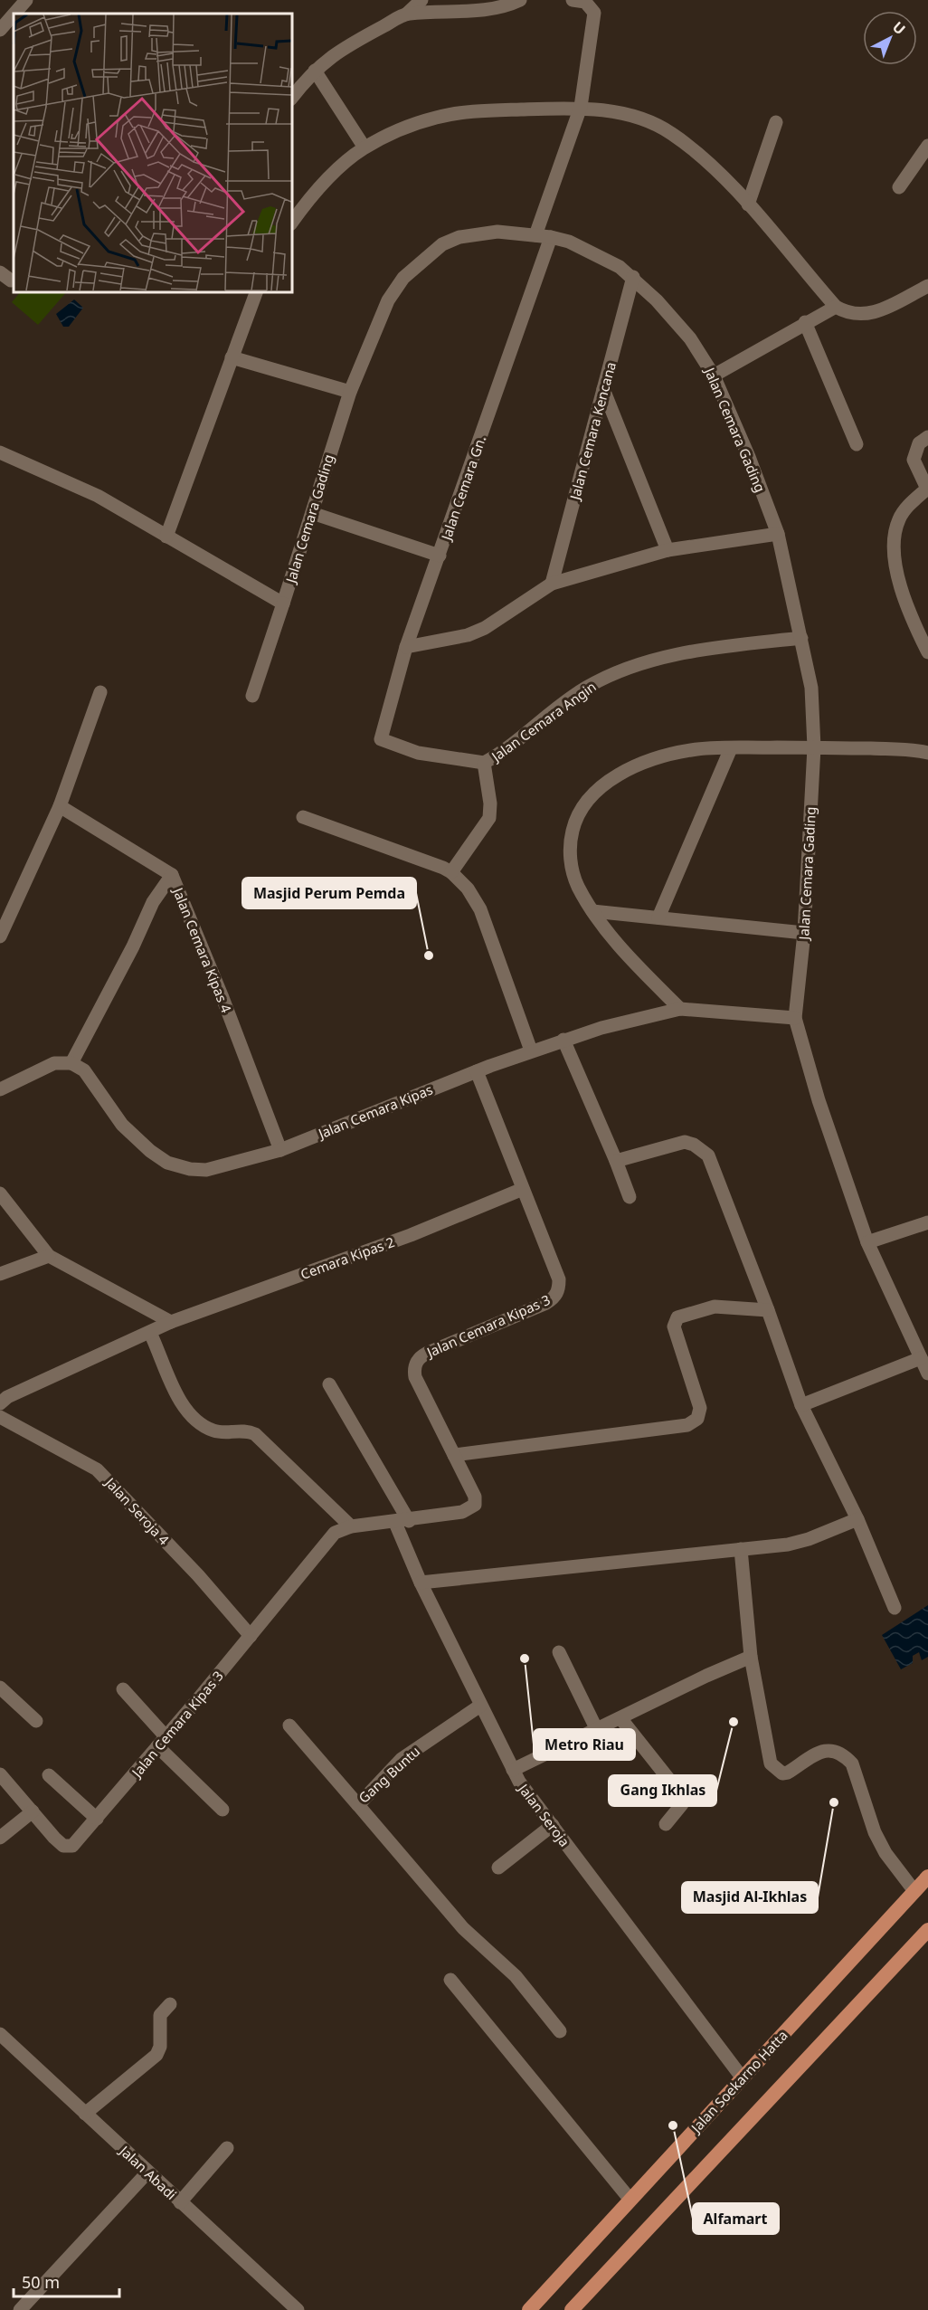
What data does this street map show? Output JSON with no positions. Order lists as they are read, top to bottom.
{
  "streets": {
    "main road": ["Jalan Soekarno Hatta"],
    "street": [
      "Jalan Cemara Gading",
      "Jalan Cemara Kencana",
      "Jalan Cemara Gn.",
      "Jalan Cemara Angin",
      "Jalan Cemara Kipas 4",
      "Jalan Cemara Kipas",
      "Cemara Kipas 2",
      "Jalan Cemara Kipas 3",
      "Jalan Seroja 4",
      "Gang Buntu",
      "Jalan Seroja",
      "Jalan Abadi"
    ]
  },
  "crossings": [
    ["Jalan Cemara Gading", "Jalan Cemara Kencana"],
    ["Jalan Cemara Gading", "Jalan Cemara Gn."],
    ["Jalan Cemara Gading", "Jalan Cemara Angin"],
    ["Jalan Cemara Gading", "Jalan Cemara Kipas"],
    ["Jalan Cemara Gn.", "Jalan Cemara Angin"],
    ["Jalan Cemara Kipas 4", "Jalan Cemara Kipas"],
    ["Jalan Cemara Kipas", "Jalan Cemara Kipas 3"],
    ["Cemara Kipas 2", "Jalan Cemara Kipas 3"],
    ["Jalan Cemara Kipas 3", "Jalan Seroja 4"],
    ["Jalan Cemara Kipas 3", "Jalan Seroja"],
    ["Gang Buntu", "Jalan Seroja"],
    ["Jalan Seroja", "Jalan Soekarno Hatta"]
  ],
  "places": [
    "Masjid Perum Pemda",
    "Metro Riau",
    "Gang Ikhlas",
    "Masjid Al-Ikhlas",
    "Alfamart"
  ],
  "scale_bar": "50 m",
  "north": "top right"
}
